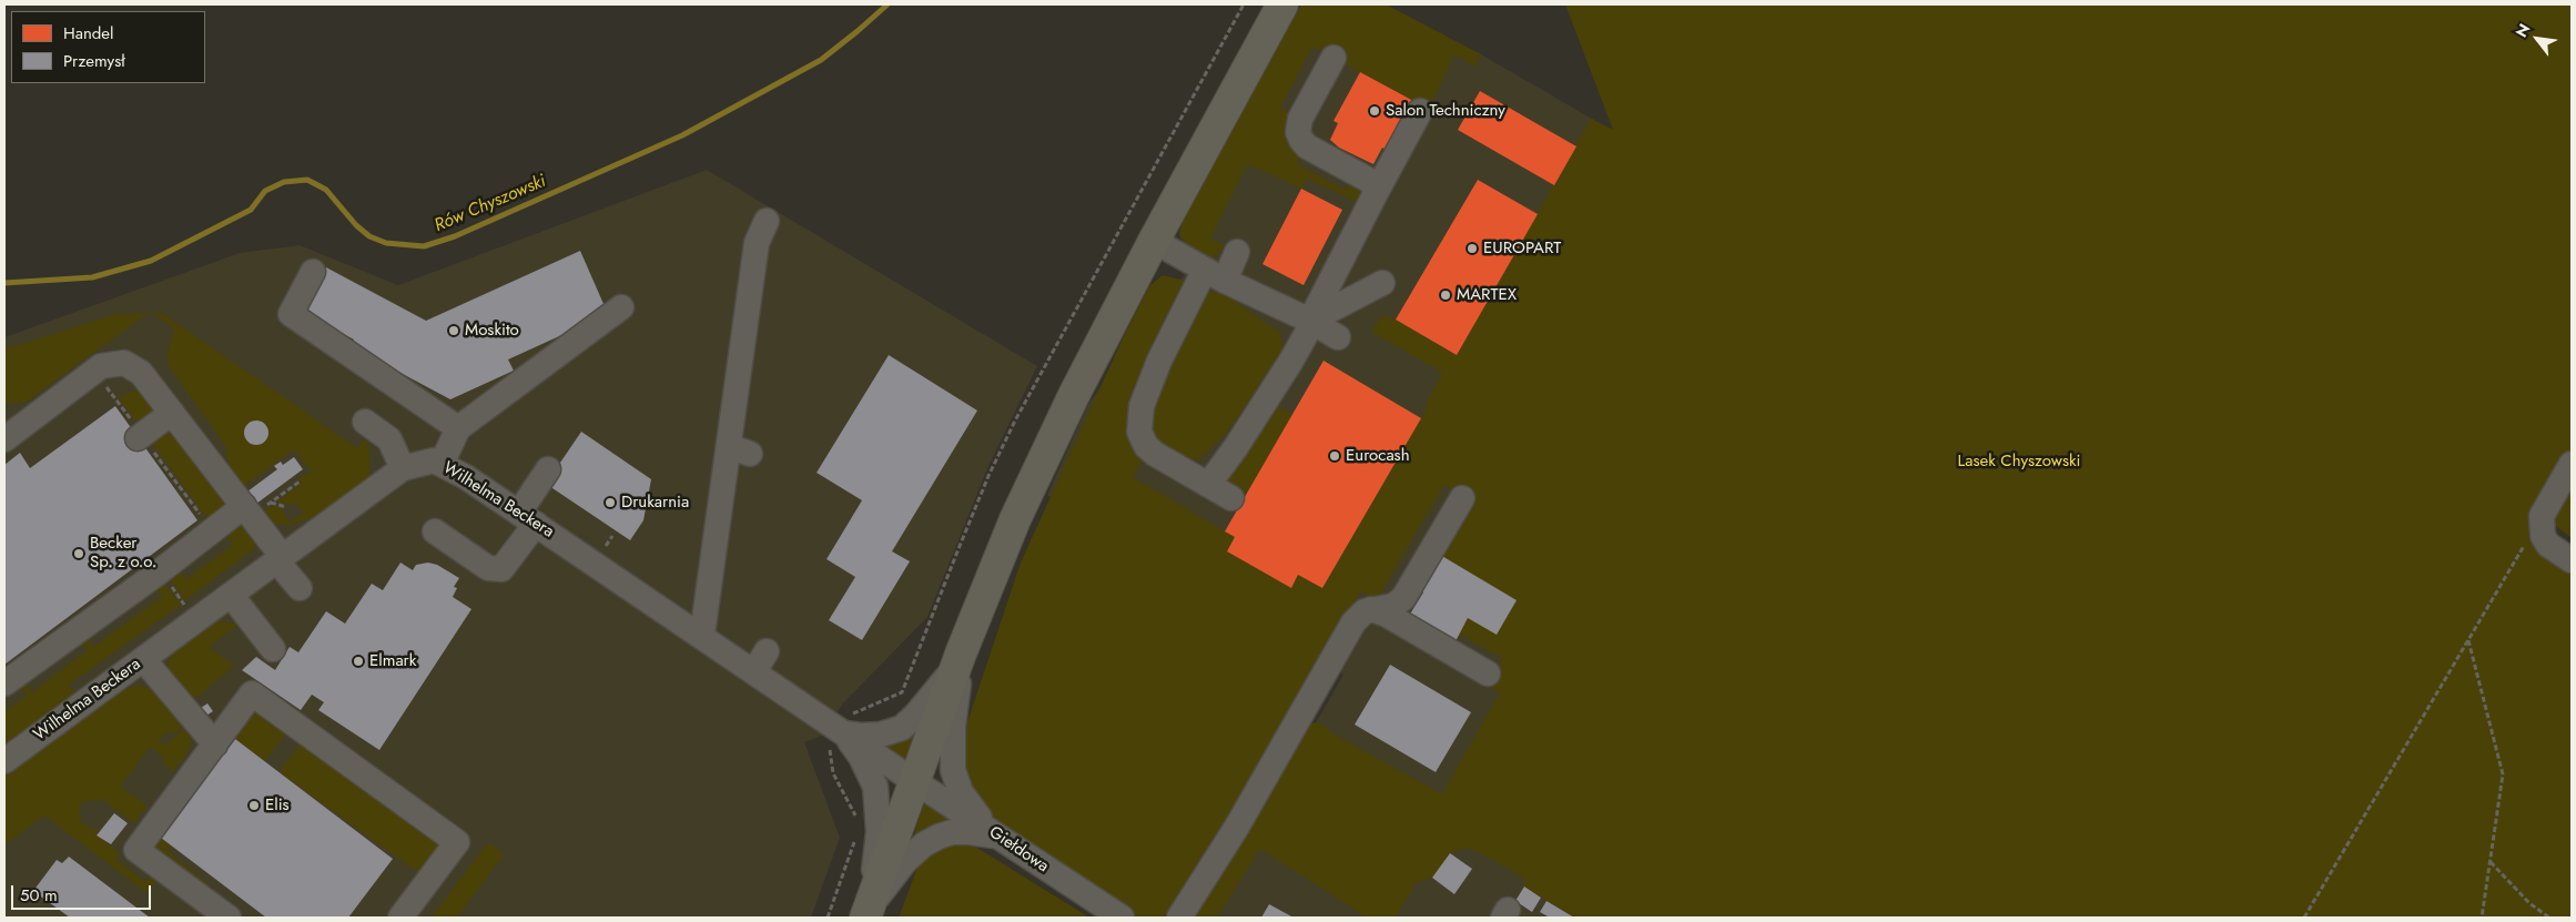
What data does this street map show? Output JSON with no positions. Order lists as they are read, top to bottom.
{
  "streets": {
    "street": ["Wilhelma Beckera", "Giełdowa"]
  },
  "crossings": [
    ["Wilhelma Beckera", "Giełdowa"]
  ],
  "water": ["Rów Chyszowski"],
  "parks": ["Lasek Chyszowski"],
  "places": [
    "Salon Techniczny",
    "EUROPART",
    "MARTEX",
    "Moskito",
    "Eurocash",
    "Drukarnia",
    "Becker Sp. z o.o.",
    "Elmark",
    "Elis"
  ],
  "legend": ["Handel", "Przemysł"],
  "scale_bar": "50 m",
  "north": "top left"
}
